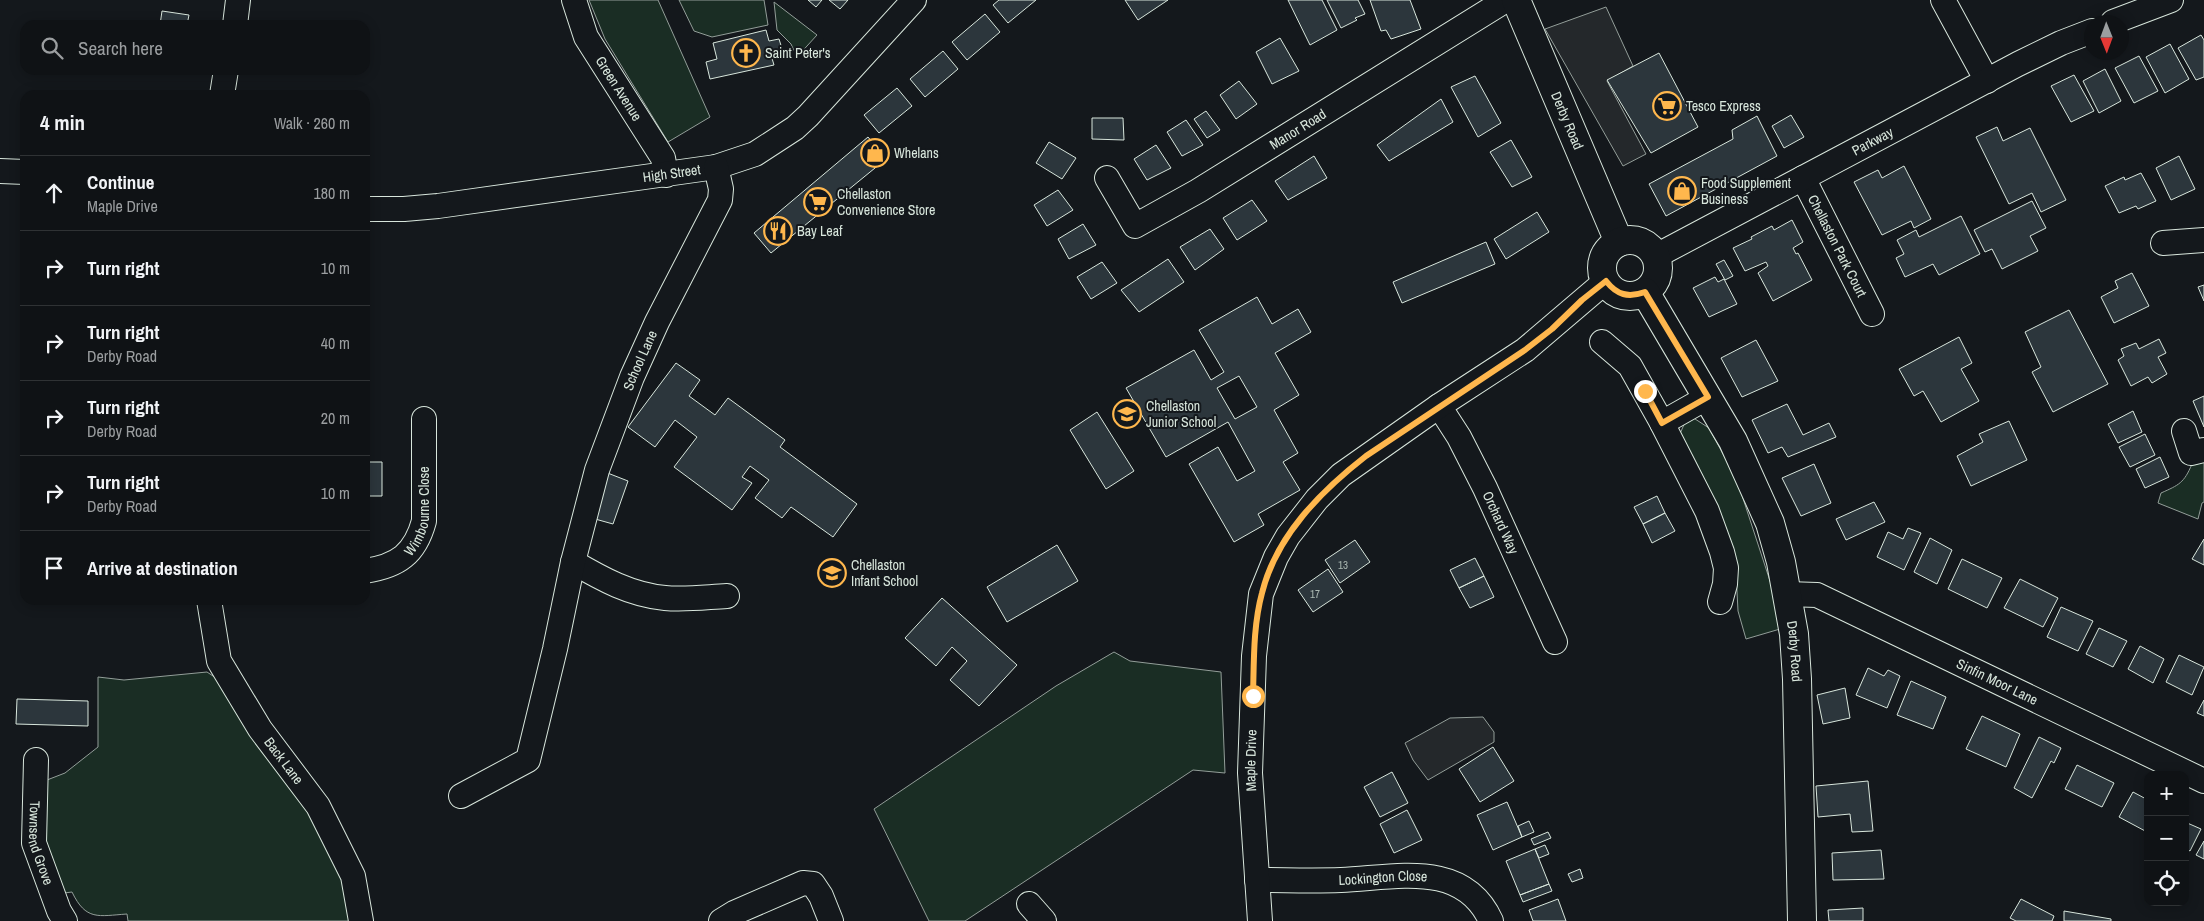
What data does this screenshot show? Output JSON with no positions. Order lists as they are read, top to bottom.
{
  "streets": {
    "main road": ["Derby Road"],
    "street": [
      "Green Avenue",
      "Manor Road",
      "Parkway",
      "High Street",
      "Chellaston Park Court",
      "School Lane",
      "Wimbourne Close",
      "Orchard Way",
      "Sinfin Moor Lane",
      "Back Lane",
      "Maple Drive",
      "Townsend Grove",
      "Lockington Close"
    ]
  },
  "crossings": [
    ["Green Avenue", "High Street"],
    ["Derby Road", "Parkway"],
    ["Derby Road", "Sinfin Moor Lane"],
    ["Derby Road", "Maple Drive"],
    ["Parkway", "Chellaston Park Court"],
    ["Parkway", "Maple Drive"],
    ["High Street", "School Lane"],
    ["Orchard Way", "Maple Drive"],
    ["Maple Drive", "Lockington Close"]
  ],
  "places": {
    "church": ["Saint Peter's"],
    "supermarket": ["Tesco Express", "Chellaston Convenience Store"],
    "shop": ["Whelans", "Food Supplement Business"],
    "restaurant": ["Bay Leaf"],
    "school or university": ["Chellaston Junior School", "Chellaston Infant School"]
  },
  "house_numbers": ["13", "17"],
  "north": "bottom",
  "page": {
    "search": "Search here",
    "heading": ["4 min", "Walk · 260 m"],
    "list": [
      ["Continue", "Maple Drive", "180 m"],
      ["Turn right", "10 m"],
      ["Turn right", "Derby Road", "40 m"],
      ["Turn right", "Derby Road", "20 m"],
      ["Turn right", "Derby Road", "10 m"],
      "Arrive at destination"
    ],
    "map_buttons": ["+", "−"]
  }
}
